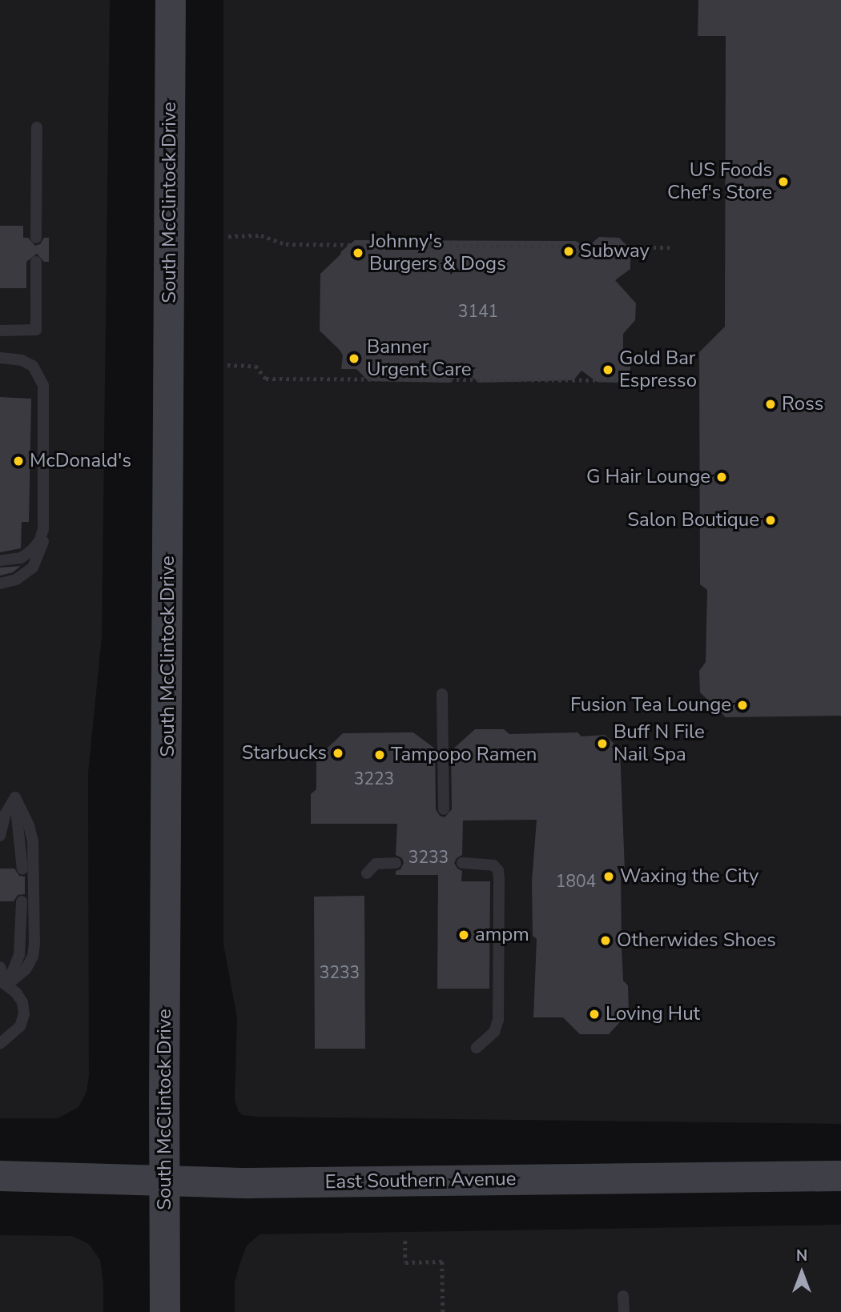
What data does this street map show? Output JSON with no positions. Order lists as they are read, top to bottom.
{
  "streets": {
    "main road": ["South McClintock Drive", "East Southern Avenue"]
  },
  "crossings": [
    ["South McClintock Drive", "East Southern Avenue"]
  ],
  "places": [
    "US Foods Chef's Store",
    "Subway",
    "Johnny's Burgers & Dogs",
    "Banner Urgent Care",
    "Gold Bar Espresso",
    "Ross",
    "McDonald's",
    "G Hair Lounge",
    "Salon Boutique",
    "Fusion Tea Lounge",
    "Buff N File Nail Spa",
    "Starbucks",
    "Tampopo Ramen",
    "Waxing the City",
    "ampm",
    "Otherwides Shoes",
    "Loving Hut"
  ],
  "house_numbers": [
    "3141",
    "3223",
    "3233",
    "1804",
    "3233"
  ],
  "north": "top"
}
